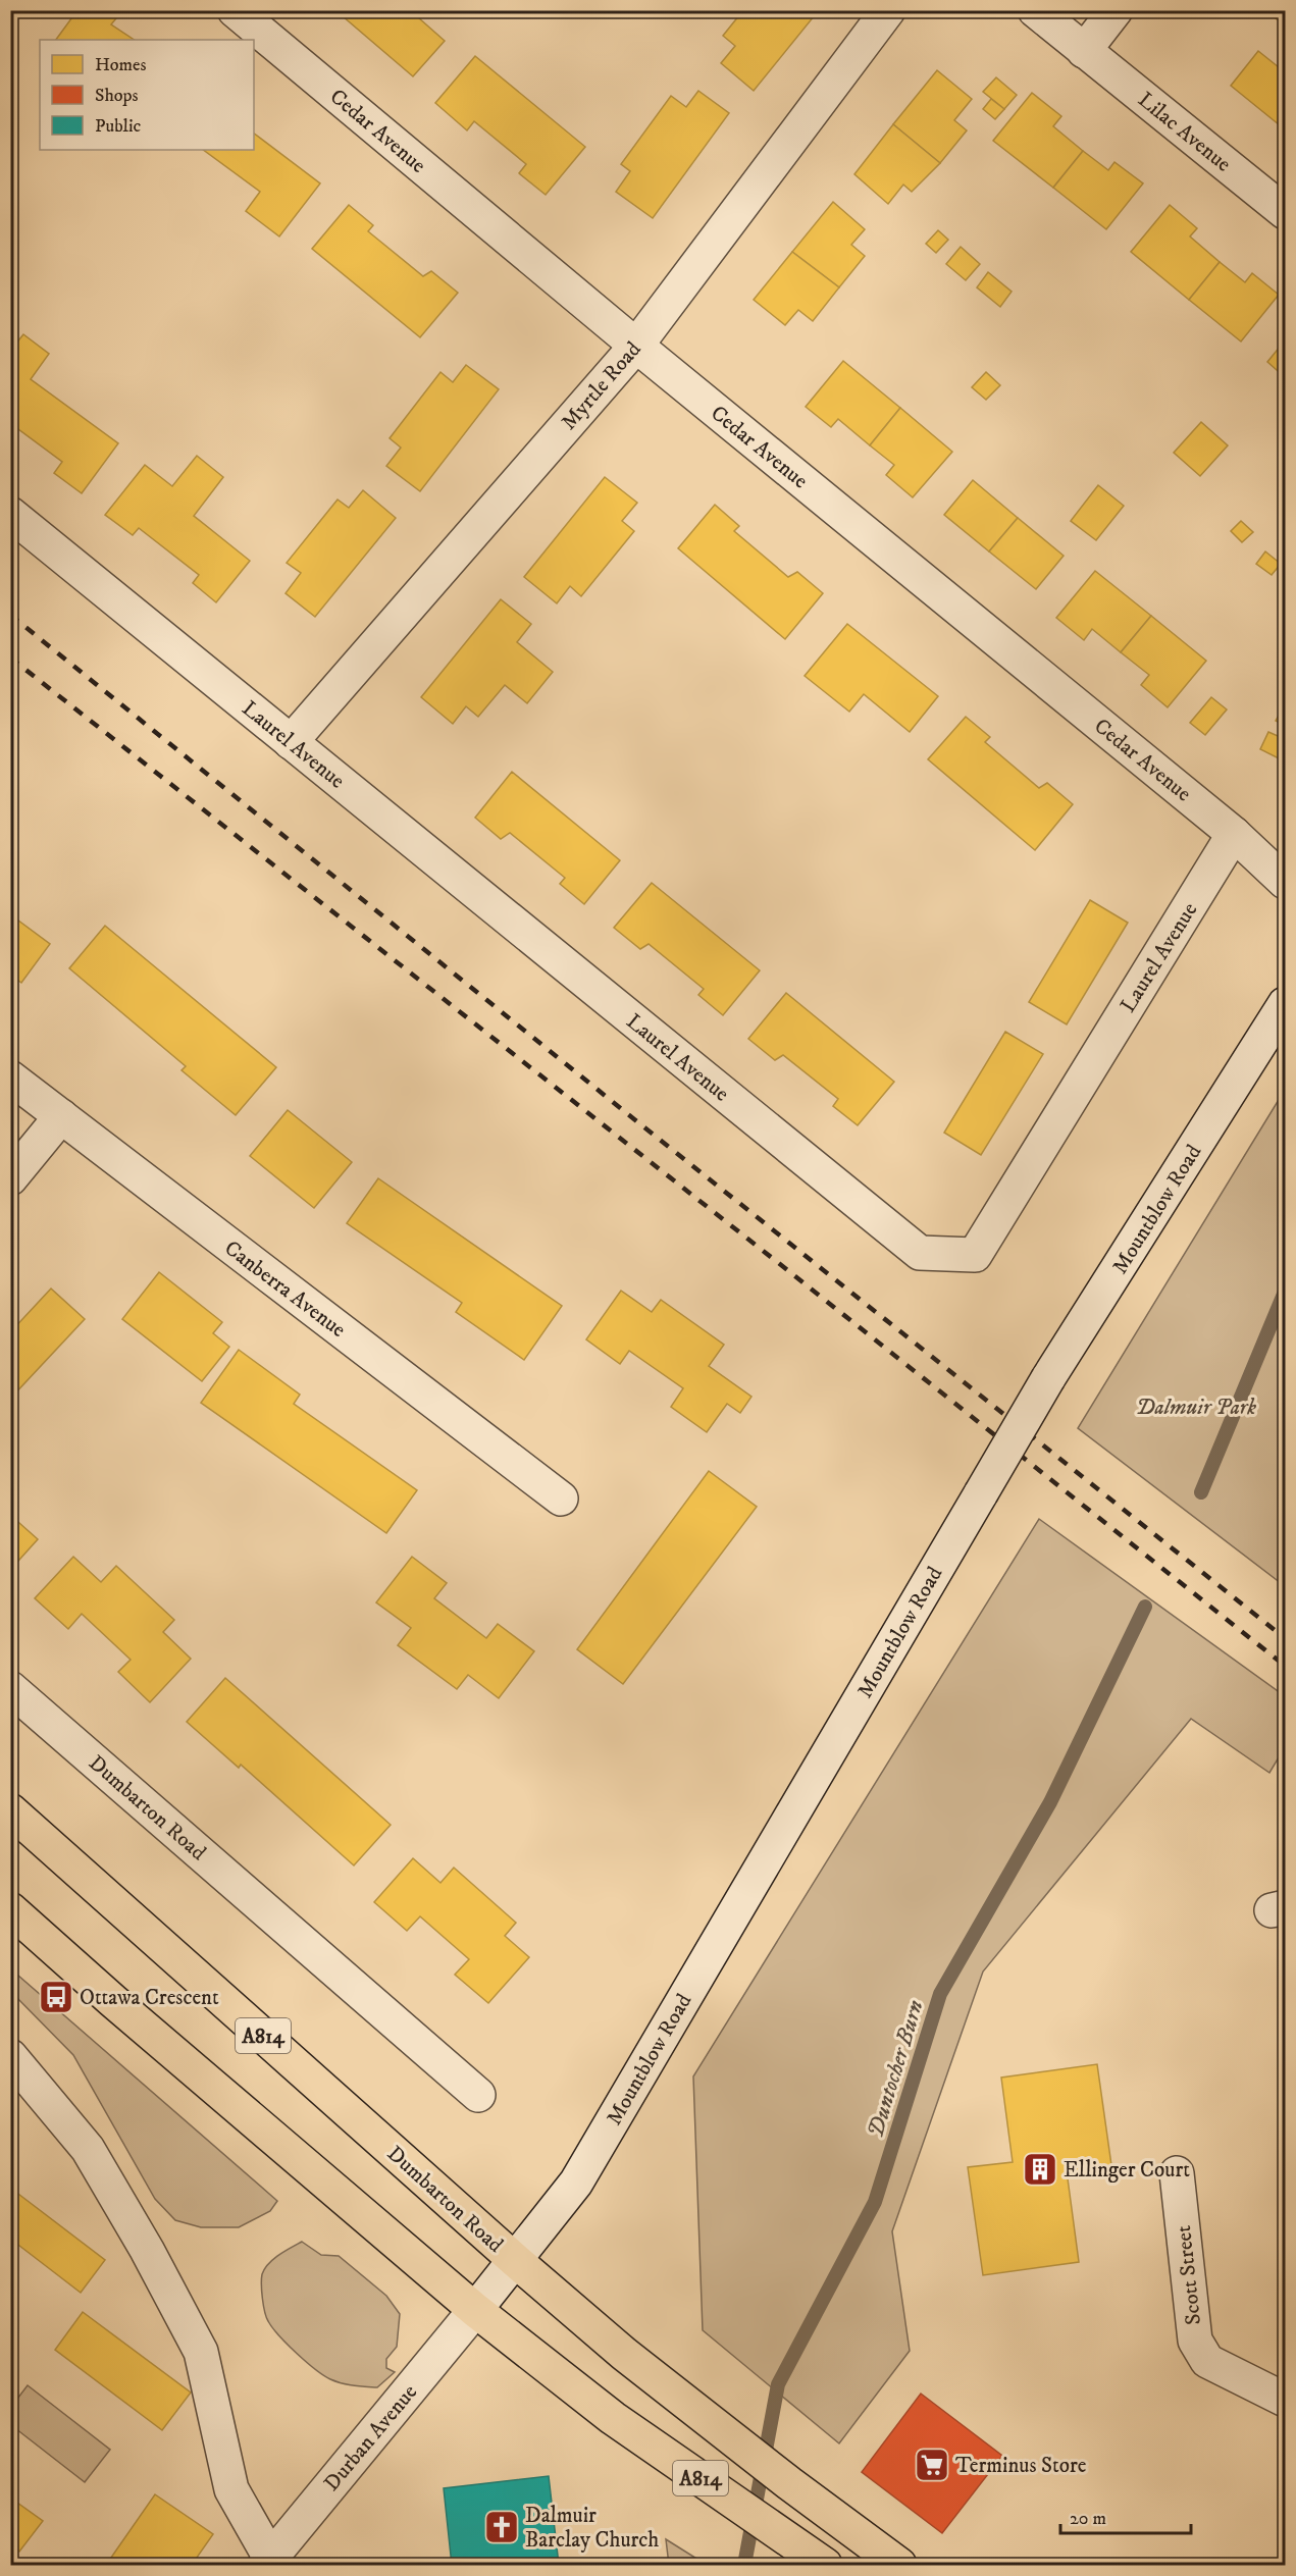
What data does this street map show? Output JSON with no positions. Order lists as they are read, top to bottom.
{
  "streets": {
    "main road": ["Dumbarton Road", "A814"],
    "street": [
      "Cedar Avenue",
      "Lilac Avenue",
      "Myrtle Road",
      "Laurel Avenue",
      "Mountblow Road",
      "Canberra Avenue",
      "Scott Street",
      "Durban Avenue"
    ]
  },
  "crossings": [
    ["Cedar Avenue", "Myrtle Road"],
    ["Cedar Avenue", "Laurel Avenue"],
    ["Myrtle Road", "Laurel Avenue"],
    ["Mountblow Road", "Dumbarton Road"],
    ["Mountblow Road", "A814"],
    ["Mountblow Road", "Durban Avenue"],
    ["A814", "Durban Avenue"]
  ],
  "water": ["Duntocher Burn"],
  "parks": ["Dalmuir Park"],
  "places": {
    "bus stop": ["Ottawa Crescent"],
    "building": ["Ellinger Court"],
    "supermarket": ["Terminus Store"],
    "church": ["Dalmuir Barclay Church"]
  },
  "legend": ["Homes", "Shops", "Public"],
  "scale_bar": "20 m"
}
